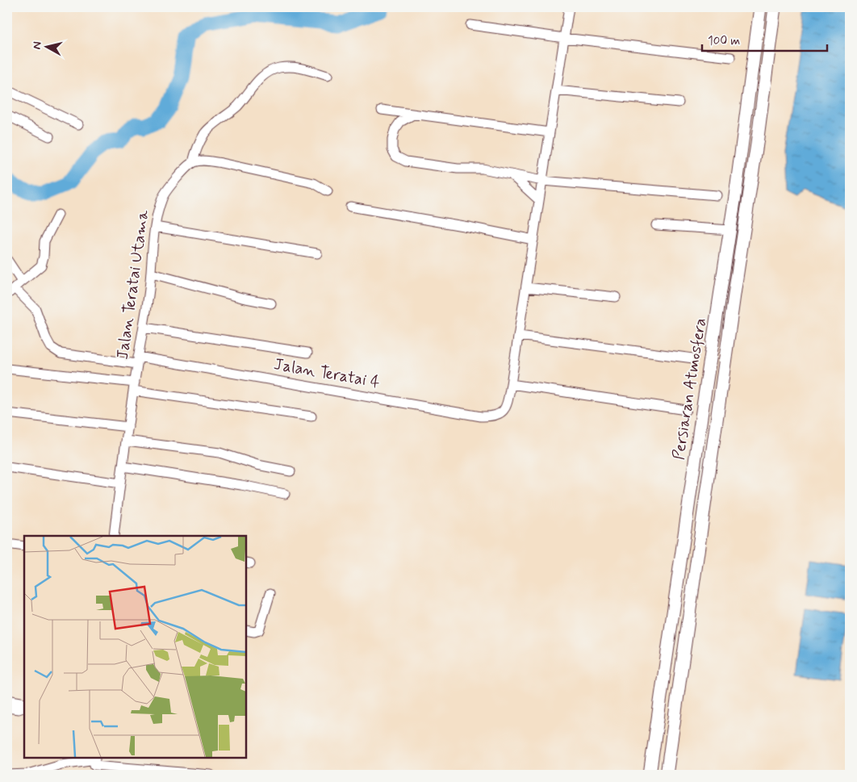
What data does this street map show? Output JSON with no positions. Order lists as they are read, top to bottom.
{
  "streets": {
    "street": ["Jalan Teratai Utama", "Jalan Teratai 4", "Persiaran Atmosfera"]
  },
  "crossings": [
    ["Jalan Teratai Utama", "Jalan Teratai 4"]
  ],
  "scale_bar": "100 m",
  "north": "left"
}
